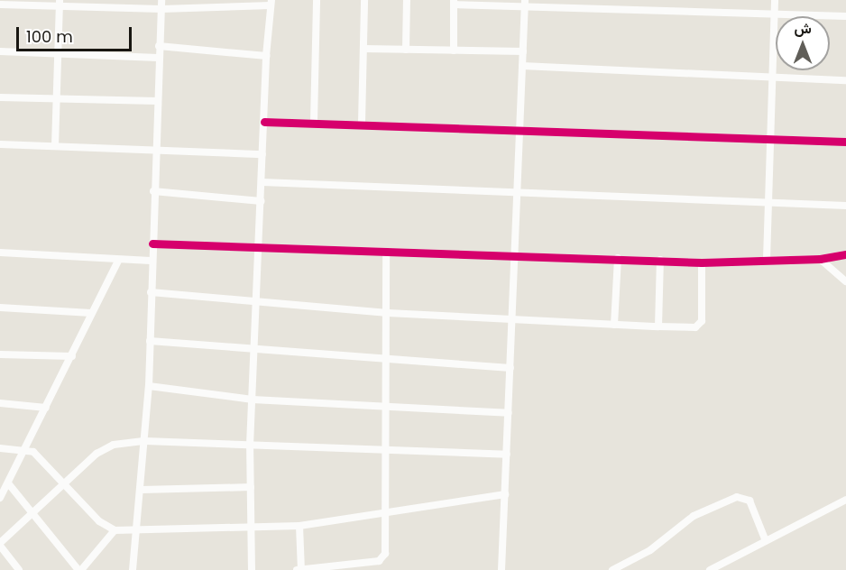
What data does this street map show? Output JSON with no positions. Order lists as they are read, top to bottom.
{
  "scale_bar": "100 m",
  "north": "top"
}
